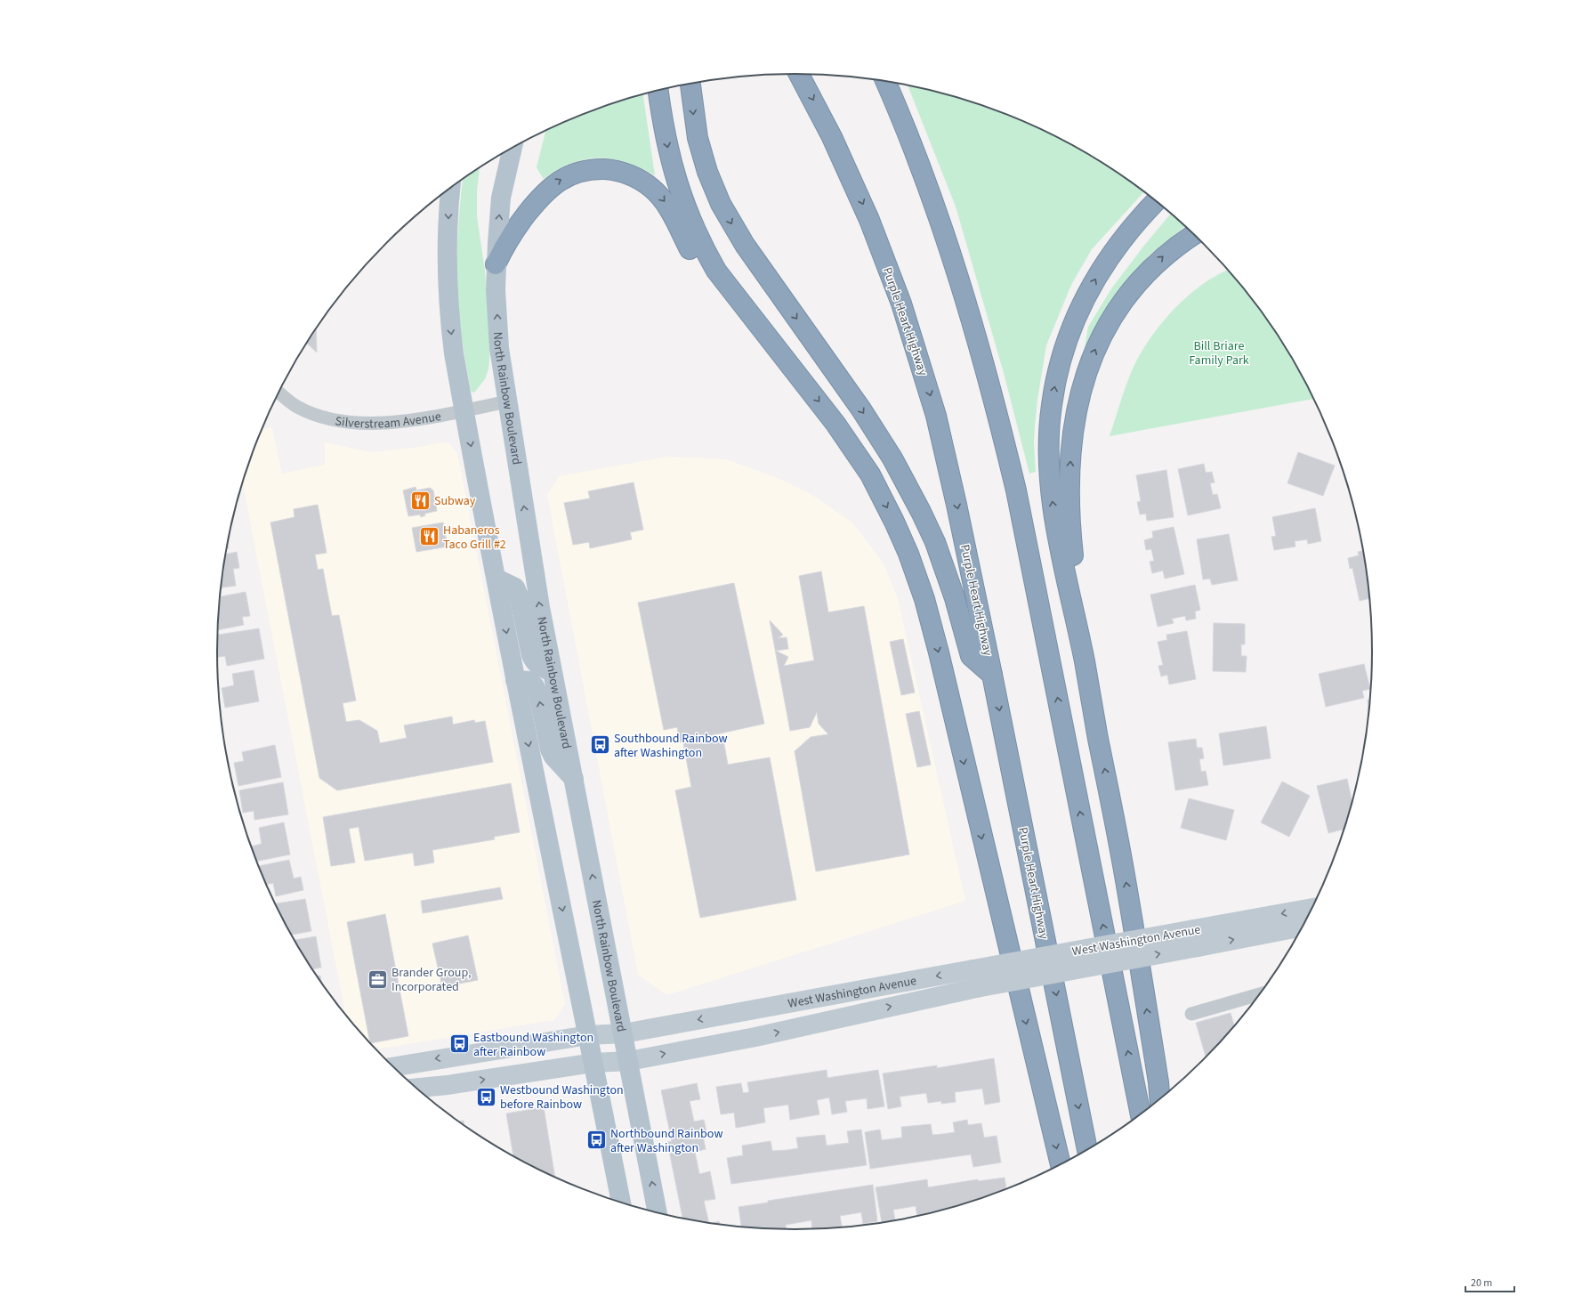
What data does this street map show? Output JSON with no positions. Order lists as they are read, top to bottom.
{
  "streets": {
    "highway": ["Purple Heart Highway"],
    "main road": ["North Rainbow Boulevard", "West Washington Avenue"],
    "street": ["Silverstream Avenue"]
  },
  "crossings": [
    ["North Rainbow Boulevard", "Silverstream Avenue"],
    ["North Rainbow Boulevard", "West Washington Avenue"]
  ],
  "parks": ["Bill Briare Family Park"],
  "places": {
    "restaurant": ["Subway", "Habaneros Taco Grill #2"],
    "bus stop": [
      "Southbound Rainbow after Washington",
      "Eastbound Washington after Rainbow",
      "Westbound Washington before Rainbow",
      "Northbound Rainbow after Washington"
    ],
    "office": ["Brander Group, Incorporated"]
  },
  "scale_bar": "20 m"
}
